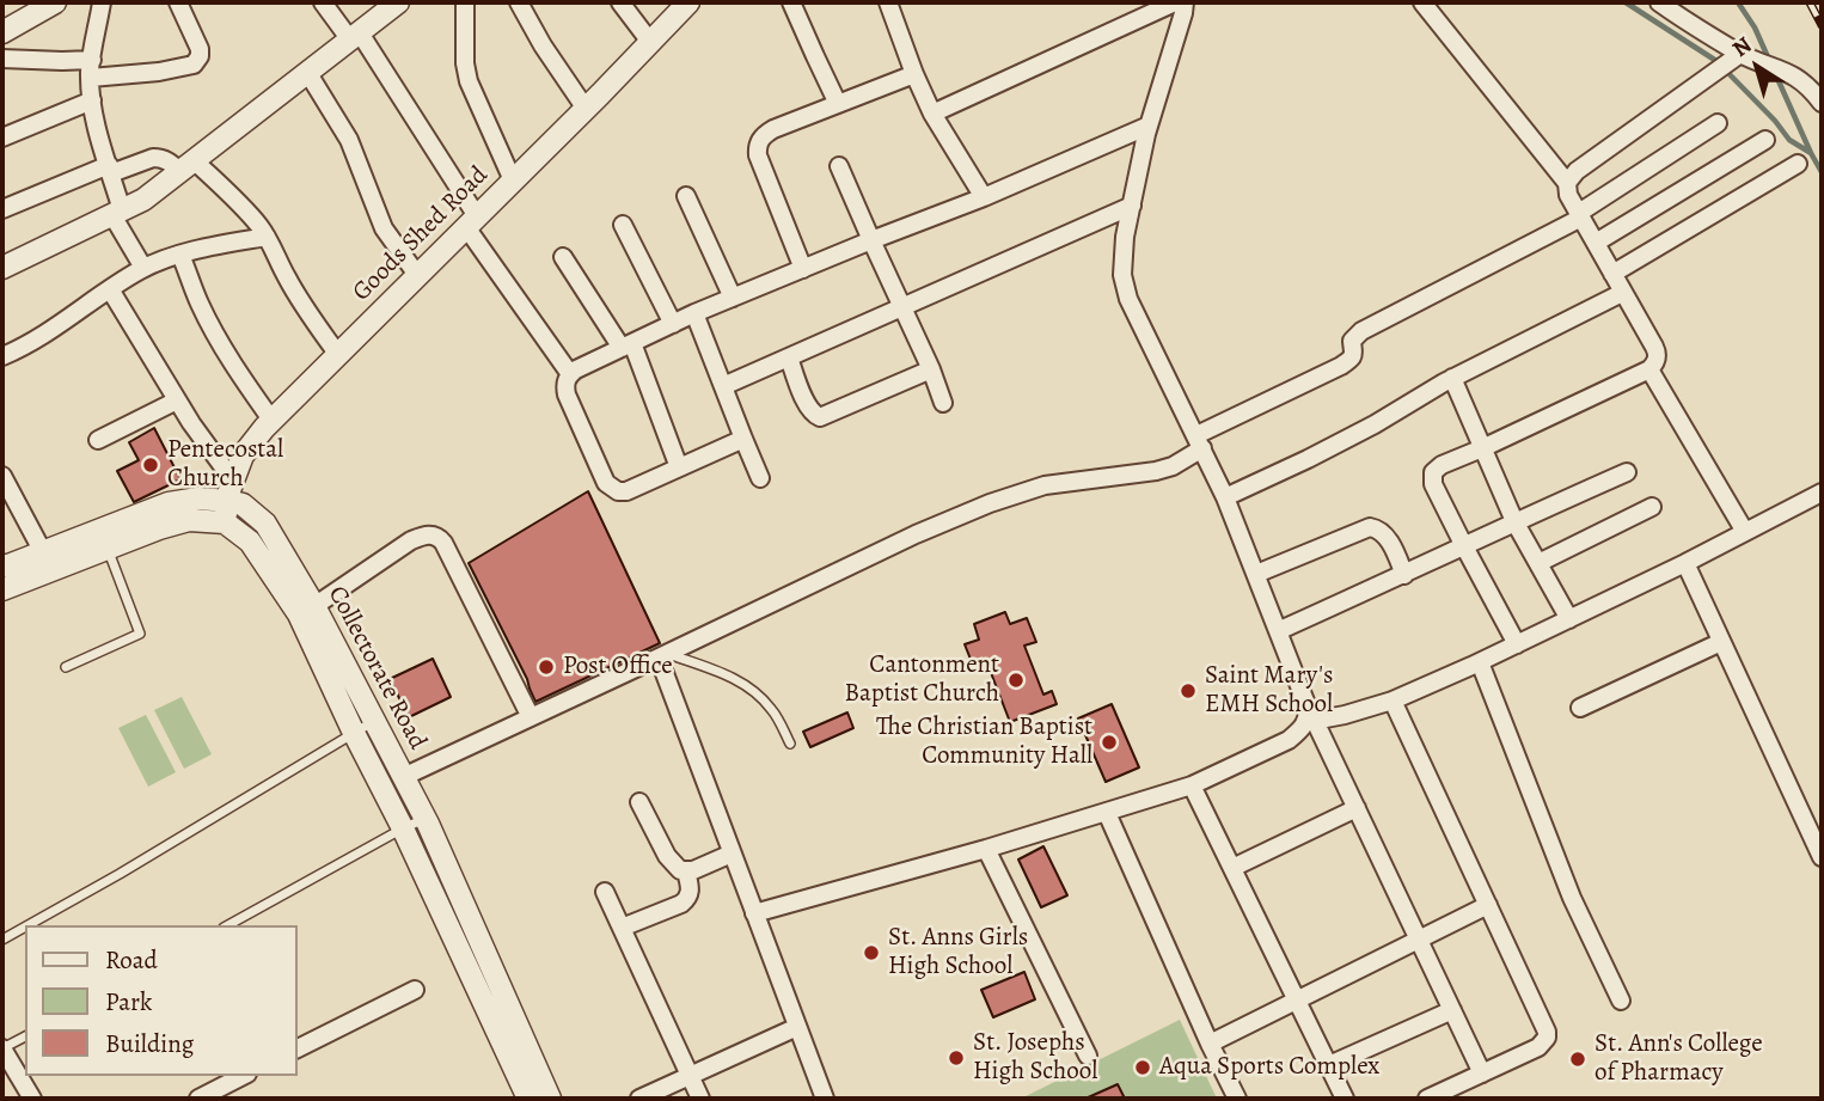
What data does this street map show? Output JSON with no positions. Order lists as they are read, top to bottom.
{
  "streets": {
    "street": ["Goods Shed Road", "Collectorate Road"]
  },
  "crossings": [
    ["Goods Shed Road", "Collectorate Road"]
  ],
  "places": [
    "Pentecostal Church",
    "Post Office",
    "Cantonment Baptist Church",
    "Saint Mary's EMH School",
    "The Christian Baptist Community Hall",
    "St. Anns Girls High School",
    "St. Josephs High School",
    "St. Ann's College of Pharmacy",
    "Aqua Sports Complex"
  ],
  "legend": ["Road", "Park", "Building"],
  "north": "top left"
}
